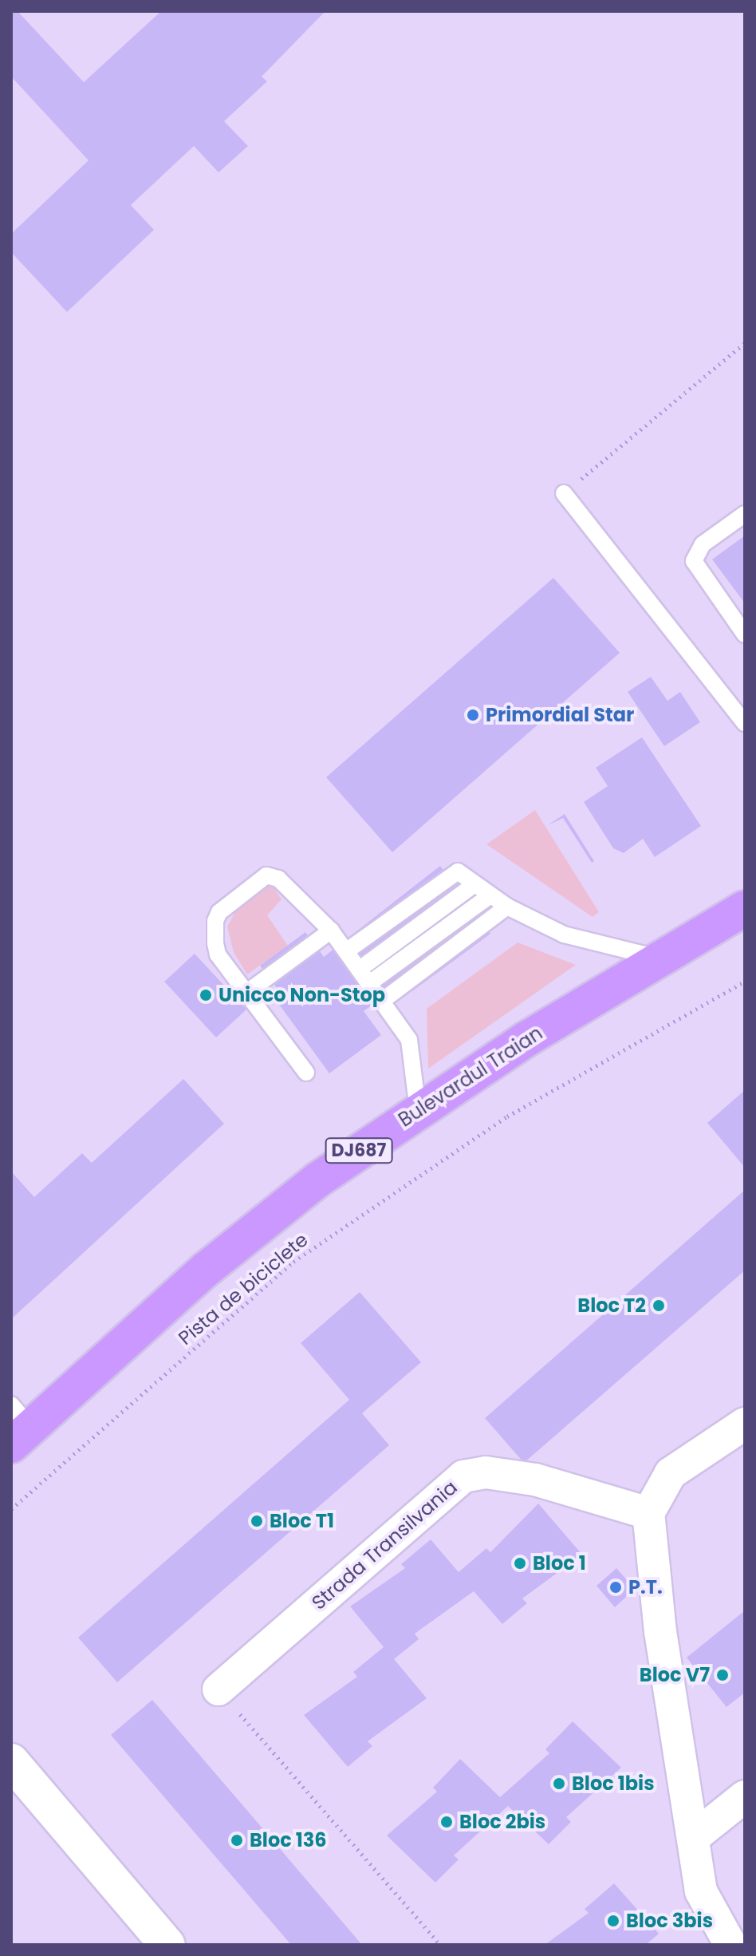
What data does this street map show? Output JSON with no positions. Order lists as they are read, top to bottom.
{
  "streets": {
    "main road": ["Bulevardul Traian", "DJ687"],
    "street": ["Strada Transilvania"],
    "path": ["Pista de biciclete"]
  },
  "places": [
    "Primordial Star",
    "Unicco Non-Stop",
    "Bloc T2",
    "Bloc T1",
    "Bloc 1",
    "P.T.",
    "Bloc V7",
    "Bloc 1bis",
    "Bloc 2bis",
    "Bloc 136",
    "Bloc 3bis"
  ]
}
